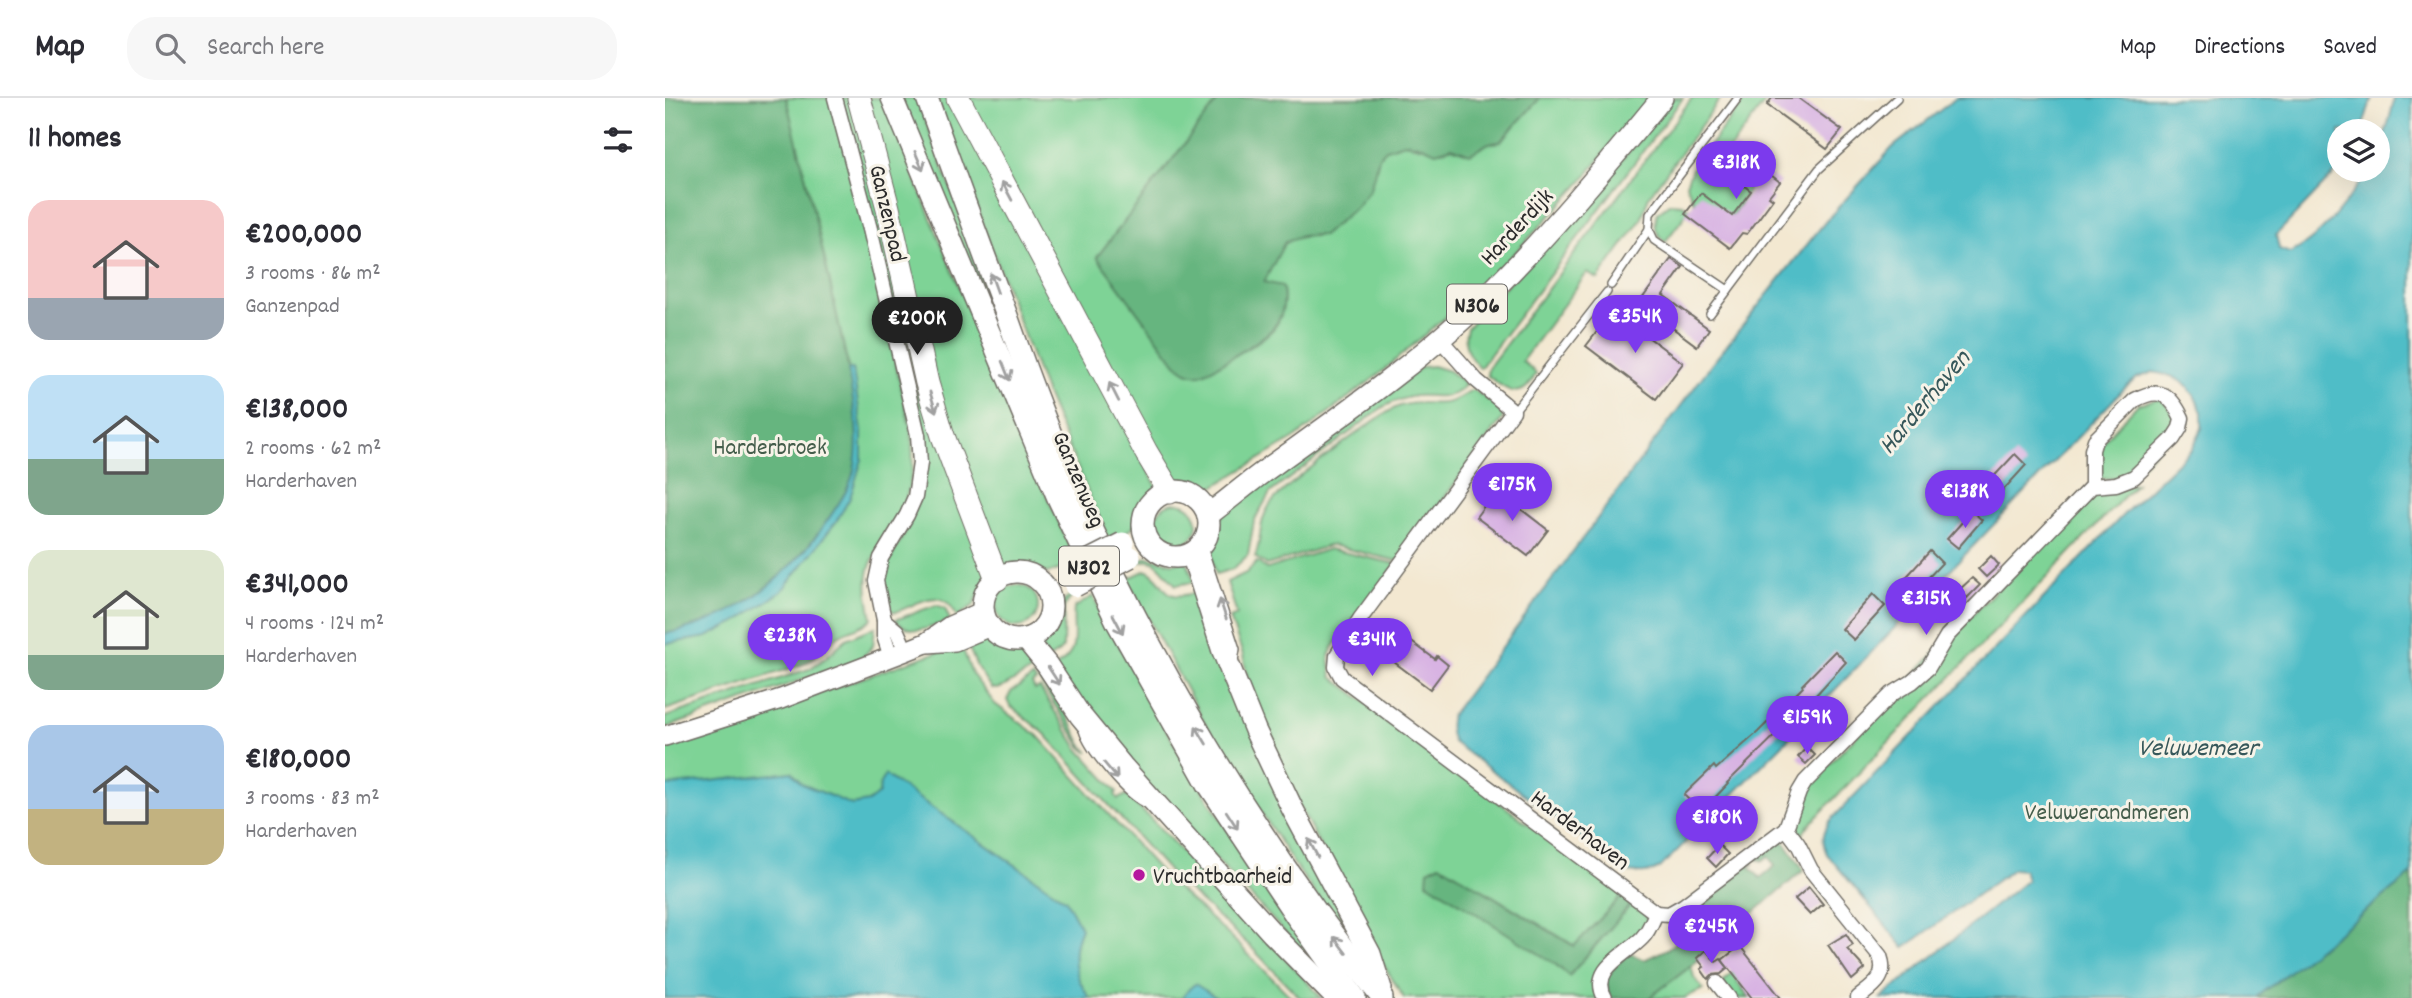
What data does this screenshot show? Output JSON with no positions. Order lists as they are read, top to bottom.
{
  "streets": {
    "main road": [
      "Harderdijk",
      "N306",
      "Ganzenweg",
      "N302"
    ],
    "street": ["Ganzenpad", "Harderhaven"]
  },
  "crossings": [
    ["Harderdijk", "N302"],
    ["Ganzenweg", "N302"]
  ],
  "water": ["Harderhaven", "Veluwemeer"],
  "parks": ["Harderbroek", "Veluwerandmeren"],
  "places": ["Vruchtbaarheid"],
  "page": {
    "header": "Map",
    "search": "Search here",
    "nav": ["Map", "Directions", "Saved"],
    "heading": "11 homes",
    "price": [
      "€318K",
      "€354K",
      "€200K",
      "€175K",
      "€138K",
      "€315K",
      "€238K",
      "€341K",
      "€159K",
      "€180K",
      "€245K"
    ],
    "list": [
      {
        "name": "€200,000",
        "note": "3 rooms · 86 m² · Ganzenpad"
      },
      {
        "name": "€138,000",
        "note": "2 rooms · 62 m² · Harderhaven"
      },
      {
        "name": "€341,000",
        "note": "4 rooms · 124 m² · Harderhaven"
      },
      {
        "name": "€180,000",
        "note": "3 rooms · 83 m² · Harderhaven"
      }
    ]
  }
}
